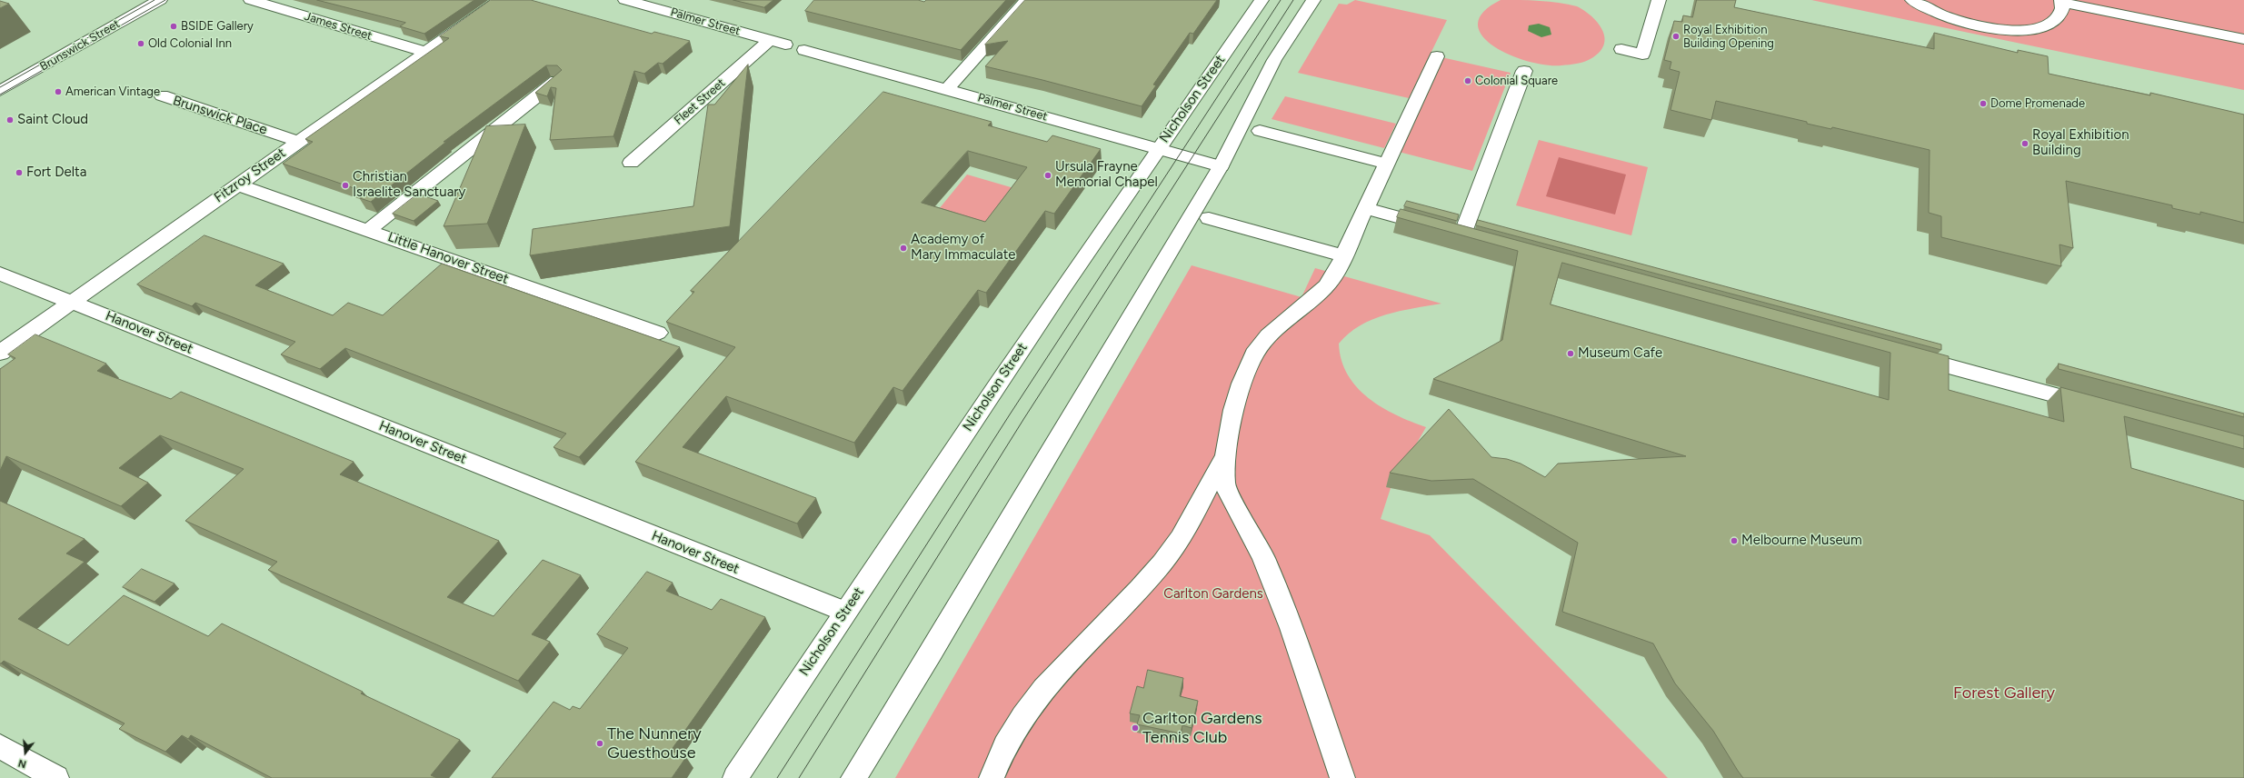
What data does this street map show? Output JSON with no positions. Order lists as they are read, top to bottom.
{
  "streets": {
    "street": [
      "Palmer Street",
      "James Street",
      "Brunswick Street",
      "Nicholson Street",
      "Fleet Street",
      "Brunswick Place",
      "Fitzroy Street",
      "Little Hanover Street",
      "Hanover Street"
    ]
  },
  "crossings": [
    ["Palmer Street", "Nicholson Street"],
    ["Palmer Street", "Fleet Street"],
    ["James Street", "Fitzroy Street"],
    ["Nicholson Street", "Hanover Street"],
    ["Brunswick Place", "Fitzroy Street"],
    ["Fitzroy Street", "Little Hanover Street"],
    ["Fitzroy Street", "Hanover Street"]
  ],
  "parks": ["Carlton Gardens", "Forest Gallery"],
  "places": [
    "BSIDE Gallery",
    "Royal Exhibition Building Opening",
    "Old Colonial Inn",
    "Colonial Square",
    "American Vintage",
    "Dome Promenade",
    "Saint Cloud",
    "Royal Exhibition Building",
    "Fort Delta",
    "Ursula Frayne Memorial Chapel",
    "Christian Israelite Sanctuary",
    "Academy of Mary Immaculate",
    "Museum Cafe",
    "Melbourne Museum",
    "Carlton Gardens Tennis Club",
    "The Nunnery Guesthouse"
  ],
  "north": "bottom"
}
